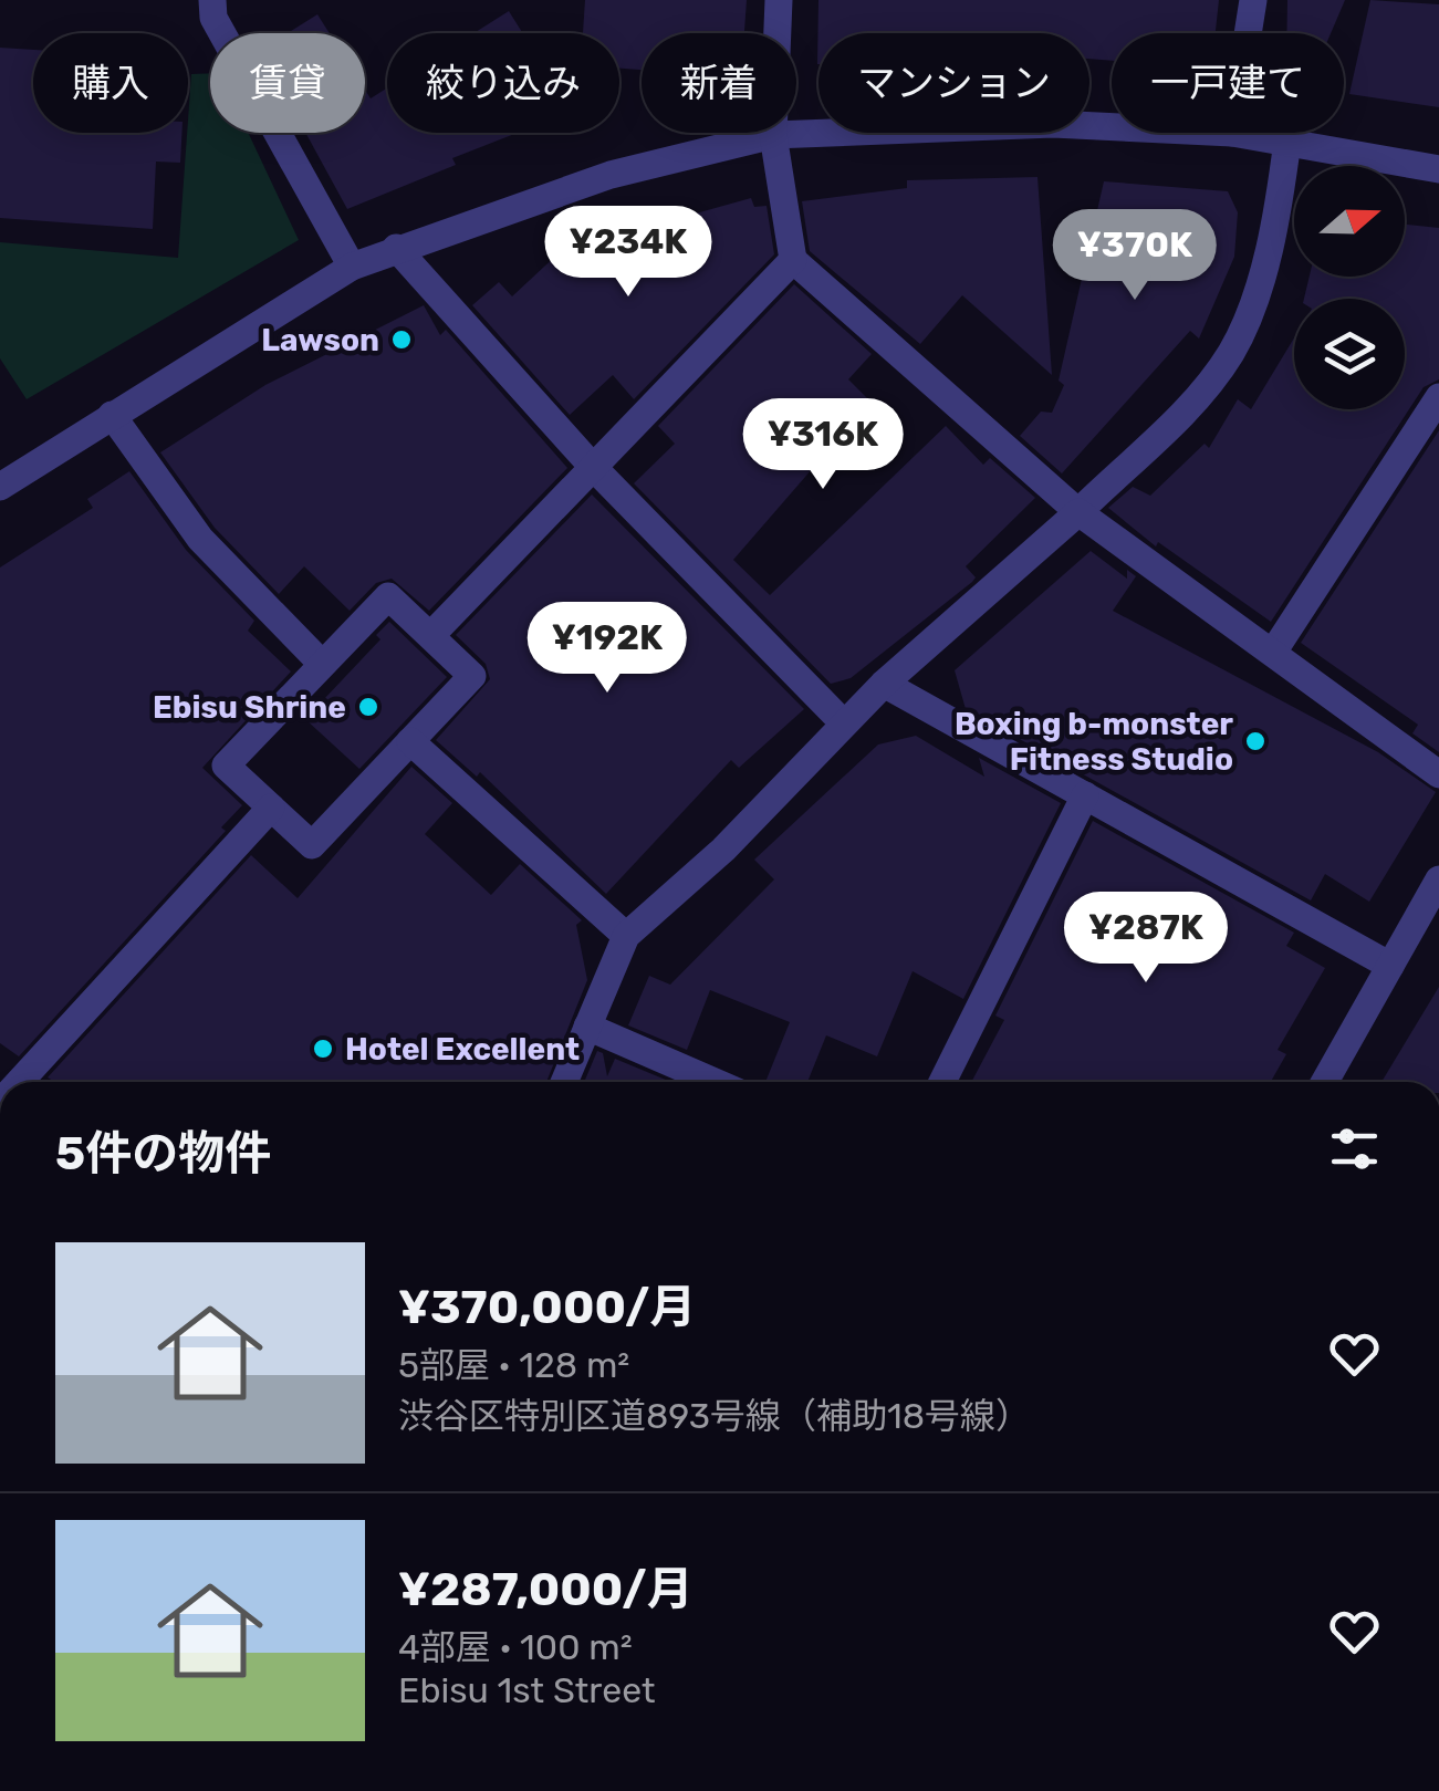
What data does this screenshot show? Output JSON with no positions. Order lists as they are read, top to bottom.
{
  "places": [
    "Lawson",
    "Ebisu Shrine",
    "Boxing b-monster Fitness Studio",
    "Hotel Excellent"
  ],
  "north": "right",
  "page": {
    "chip": [
      "購入",
      "賃貸",
      "絞り込み",
      "新着",
      "マンション",
      "一戸建て"
    ],
    "price": [
      "¥234K",
      "¥370K",
      "¥316K",
      "¥192K",
      "¥287K"
    ],
    "heading": "5件の物件",
    "list": [
      {
        "name": "¥370,000/月",
        "note": "5部屋 · 128 m² · 渋谷区特別区道893号線（補助18号線）"
      },
      {
        "name": "¥287,000/月",
        "note": "4部屋 · 100 m² · Ebisu 1st Street"
      }
    ]
  }
}
